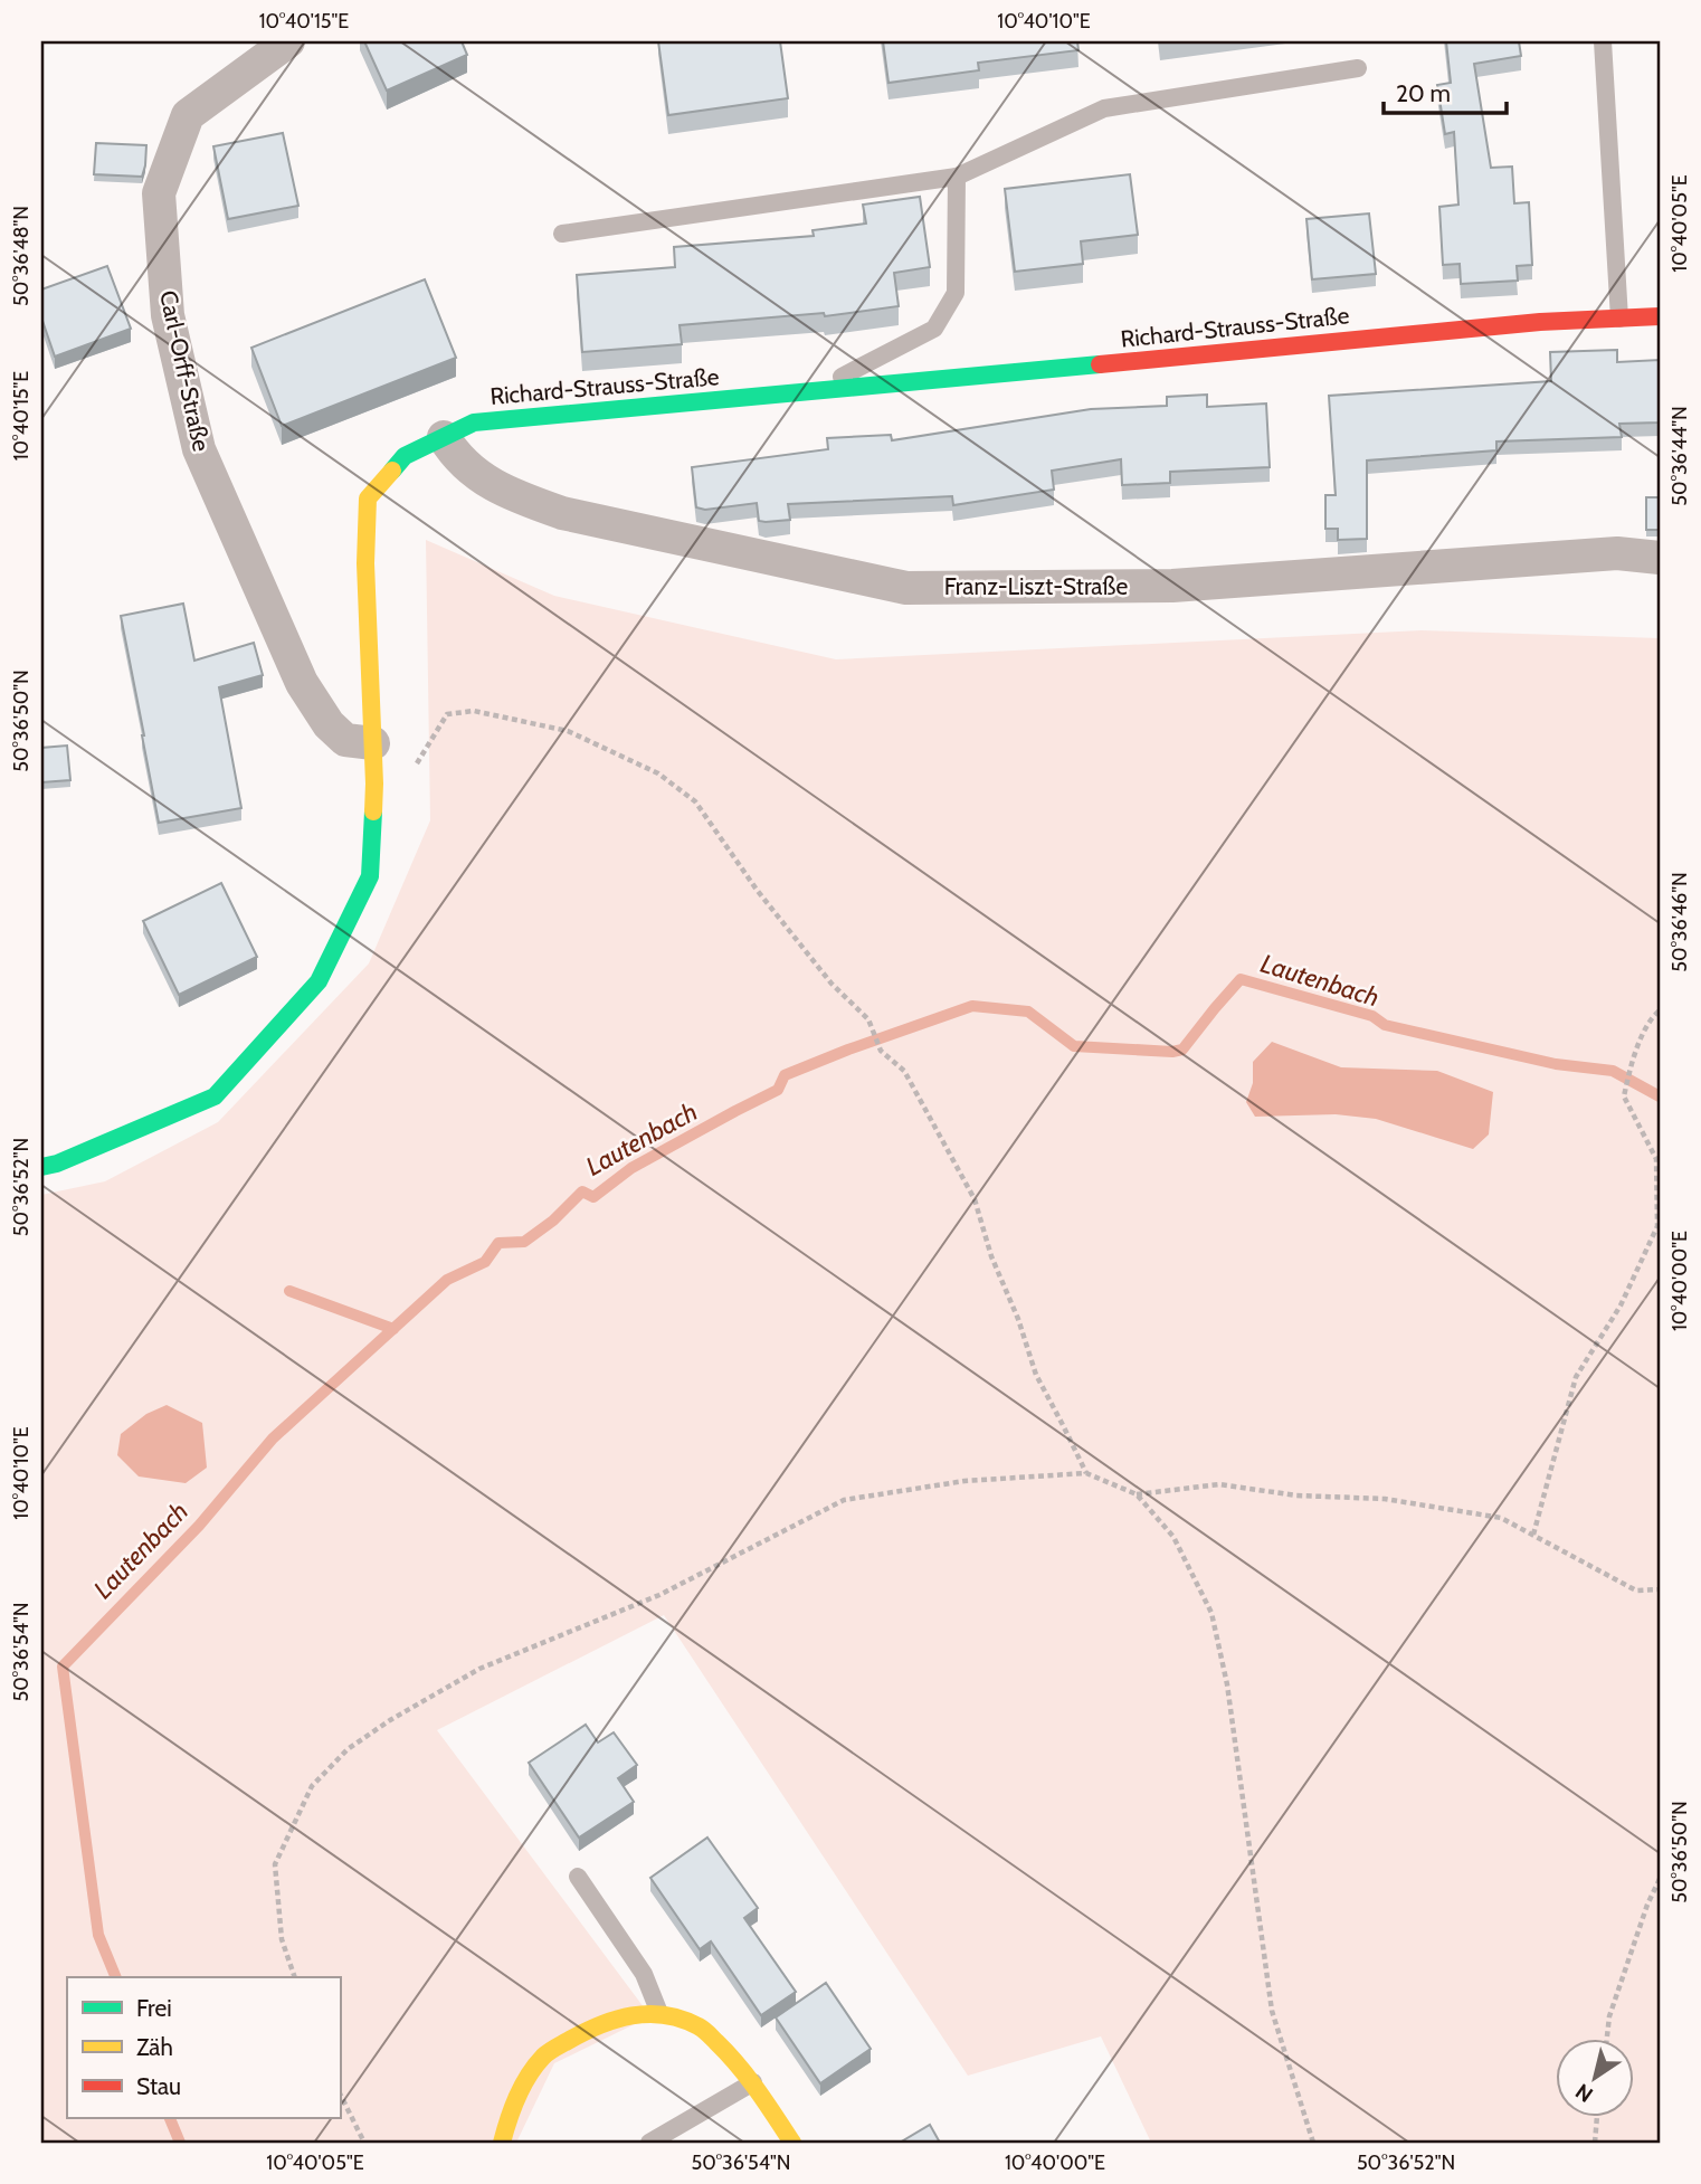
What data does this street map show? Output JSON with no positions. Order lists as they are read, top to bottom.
{
  "streets": {
    "street": ["Richard-Strauss-Straße", "Carl-Orff-Straße", "Franz-Liszt-Straße"]
  },
  "crossings": [
    ["Richard-Strauss-Straße", "Carl-Orff-Straße"],
    ["Richard-Strauss-Straße", "Franz-Liszt-Straße"]
  ],
  "water": ["Lautenbach"],
  "legend": ["Frei", "Zäh", "Stau"],
  "scale_bar": "20 m",
  "north": "bottom left",
  "coordinates": [
    "10°40'15\"E",
    "10°40'10\"E",
    "10°40'05\"E",
    "50°36'48\"N",
    "50°36'44\"N",
    "50°36'50\"N",
    "50°36'46\"N",
    "50°36'52\"N",
    "10°40'00\"E",
    "50°36'54\"N"
  ]
}
